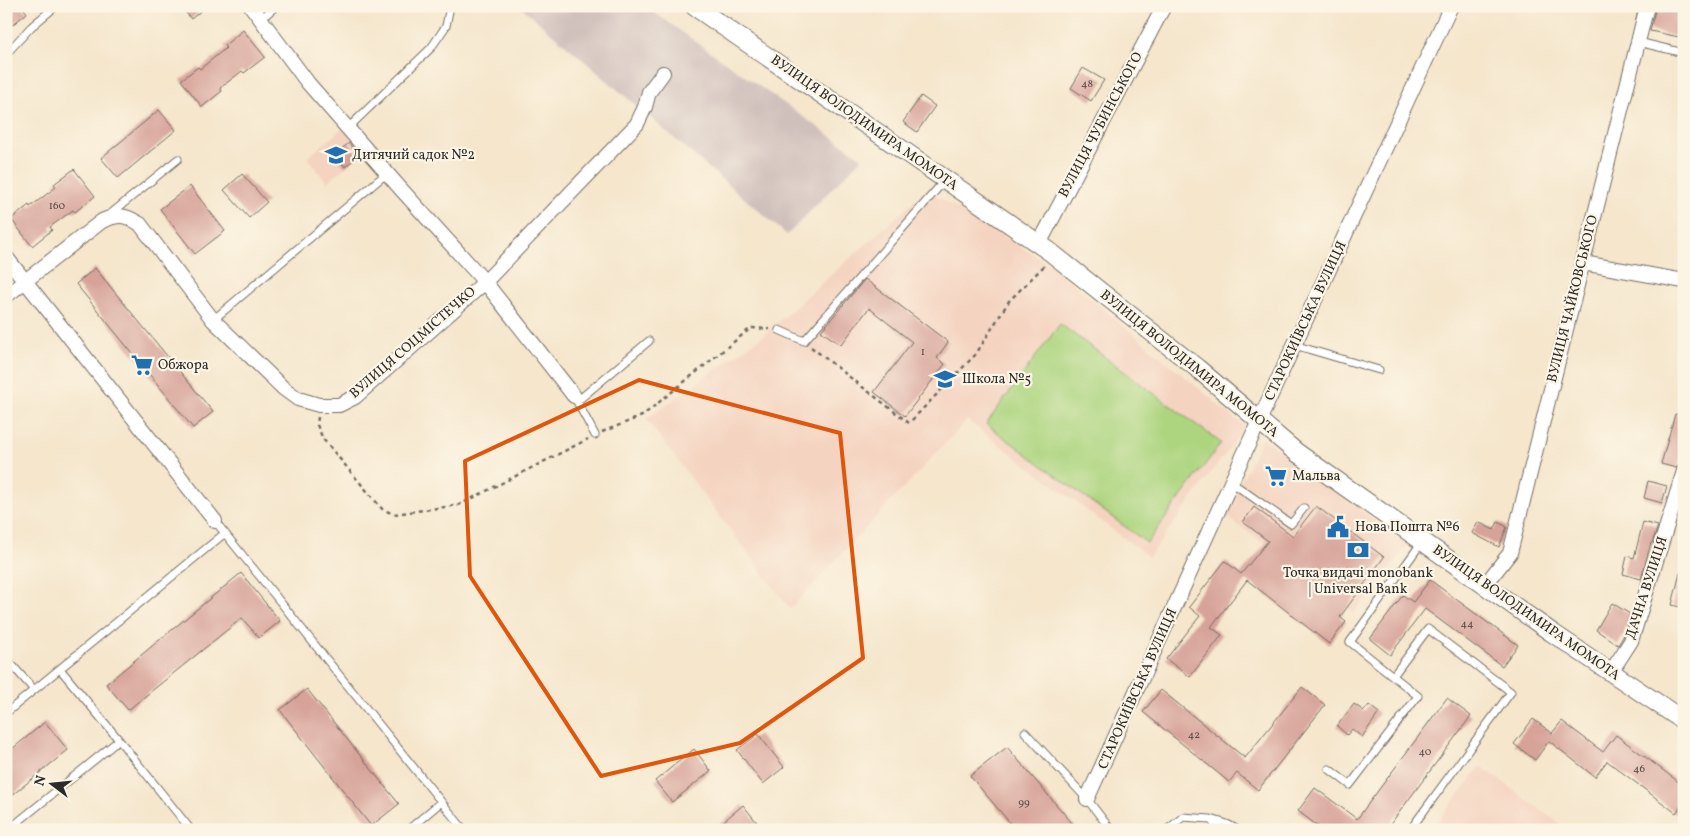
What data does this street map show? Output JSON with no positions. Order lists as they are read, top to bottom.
{
  "streets": {
    "street": [
      "ВУЛИЦЯ ВОЛОДИМИРА МОМОТА",
      "ВУЛИЦЯ ЧУБИНСЬКОГО",
      "ВУЛИЦЯ ЧАЙКОВСЬКОГО",
      "СТАРОКИЇВСЬКА ВУЛИЦЯ",
      "ВУЛИЦЯ СОЦМІСТЕЧКО",
      "ДАЧНА ВУЛИЦЯ"
    ]
  },
  "crossings": [
    ["ВУЛИЦЯ ВОЛОДИМИРА МОМОТА", "ВУЛИЦЯ ЧУБИНСЬКОГО"],
    ["ВУЛИЦЯ ВОЛОДИМИРА МОМОТА", "ВУЛИЦЯ ЧАЙКОВСЬКОГО"],
    ["ВУЛИЦЯ ВОЛОДИМИРА МОМОТА", "СТАРОКИЇВСЬКА ВУЛИЦЯ"],
    ["ВУЛИЦЯ ВОЛОДИМИРА МОМОТА", "ДАЧНА ВУЛИЦЯ"]
  ],
  "places": {
    "school or university": ["Дитячий садок №2", "Школа №5"],
    "supermarket": ["Обжора", "Мальва"],
    "public building": ["Нова Пошта №6"],
    "bank": ["Точка видачі monobank | Universal Bank"]
  },
  "house_numbers": [
    "48",
    "160",
    "1",
    "44",
    "42",
    "40",
    "46",
    "99"
  ],
  "north": "left"
}
